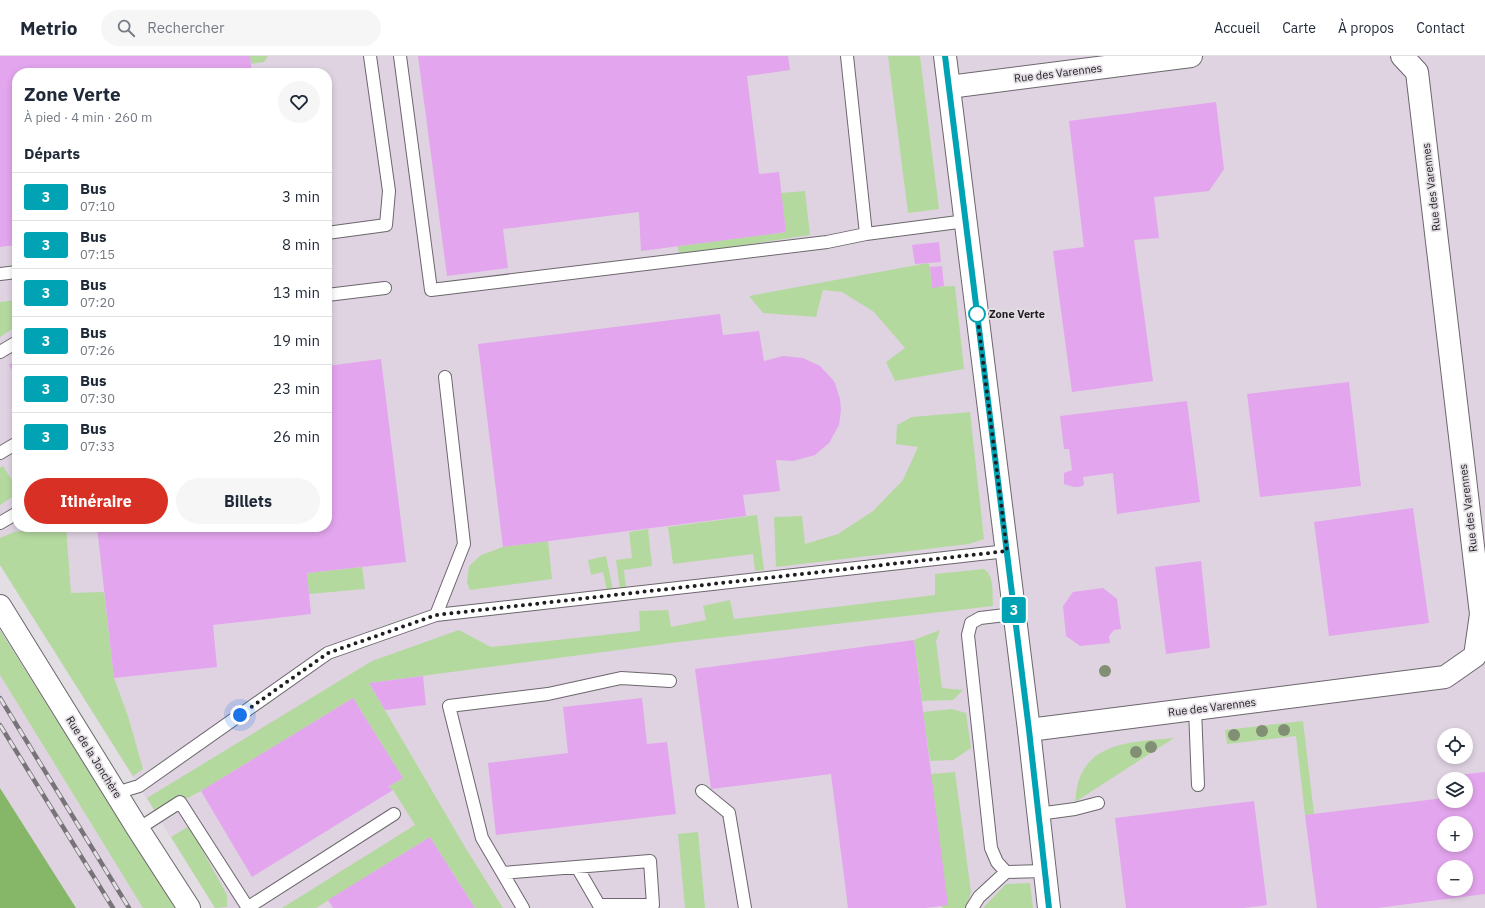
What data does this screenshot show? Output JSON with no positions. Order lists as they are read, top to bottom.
{
  "streets": {
    "street": ["Rue des Varennes", "Rue de la Jonchère"]
  },
  "places": ["Zone Verte"],
  "lines": ["bus line 3"],
  "page": {
    "header": "Metrio",
    "search": "Rechercher",
    "nav": [
      "Accueil",
      "Carte",
      "À propos",
      "Contact"
    ],
    "on_map": "3",
    "heading": [
      ["Zone Verte", "À pied · 4 min · 260 m"],
      "Départs"
    ],
    "list": [
      {
        "mark": "3",
        "name": "Bus",
        "note": "07:10",
        "value": "3 min"
      },
      {
        "mark": "3",
        "name": "Bus",
        "note": "07:15",
        "value": "8 min"
      },
      {
        "mark": "3",
        "name": "Bus",
        "note": "07:20",
        "value": "13 min"
      },
      {
        "mark": "3",
        "name": "Bus",
        "note": "07:26",
        "value": "19 min"
      },
      {
        "mark": "3",
        "name": "Bus",
        "note": "07:30",
        "value": "23 min"
      },
      {
        "mark": "3",
        "name": "Bus",
        "note": "07:33",
        "value": "26 min"
      }
    ],
    "buttons": ["Itinéraire", "Billets"],
    "map_buttons": ["+", "−"]
  }
}
